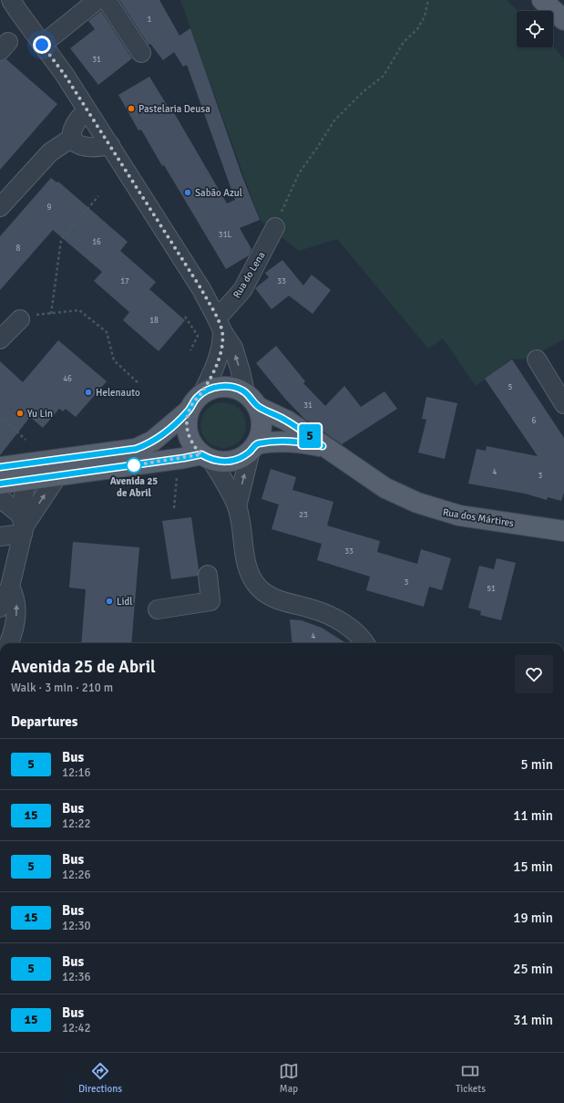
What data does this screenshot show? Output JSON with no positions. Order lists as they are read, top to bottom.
{
  "streets": {
    "main road": ["Rua dos Mártires"],
    "street": ["Rua do Lena"]
  },
  "places": [
    "Pastelaria Deusa",
    "Sabão Azul",
    "Helenauto",
    "Yu Lin",
    "Avenida 25 de Abril",
    "Lidl"
  ],
  "lines": ["bus line 5"],
  "house_numbers": [
    "1",
    "31",
    "9",
    "31L",
    "16",
    "8",
    "17",
    "33",
    "18",
    "46",
    "5",
    "31",
    "6",
    "4",
    "3",
    "23",
    "33",
    "3",
    "51",
    "4"
  ],
  "page": {
    "on_map": "5",
    "heading": [
      ["Avenida 25 de Abril", "Walk · 3 min · 210 m"],
      "Departures"
    ],
    "list": [
      {
        "mark": "5",
        "name": "Bus",
        "note": "12:16",
        "value": "5 min"
      },
      {
        "mark": "15",
        "name": "Bus",
        "note": "12:22",
        "value": "11 min"
      },
      {
        "mark": "5",
        "name": "Bus",
        "note": "12:26",
        "value": "15 min"
      },
      {
        "mark": "15",
        "name": "Bus",
        "note": "12:30",
        "value": "19 min"
      },
      {
        "mark": "5",
        "name": "Bus",
        "note": "12:36",
        "value": "25 min"
      },
      {
        "mark": "15",
        "name": "Bus",
        "note": "12:42",
        "value": "31 min"
      }
    ],
    "tabs": ["Directions", "Map", "Tickets"]
  }
}
